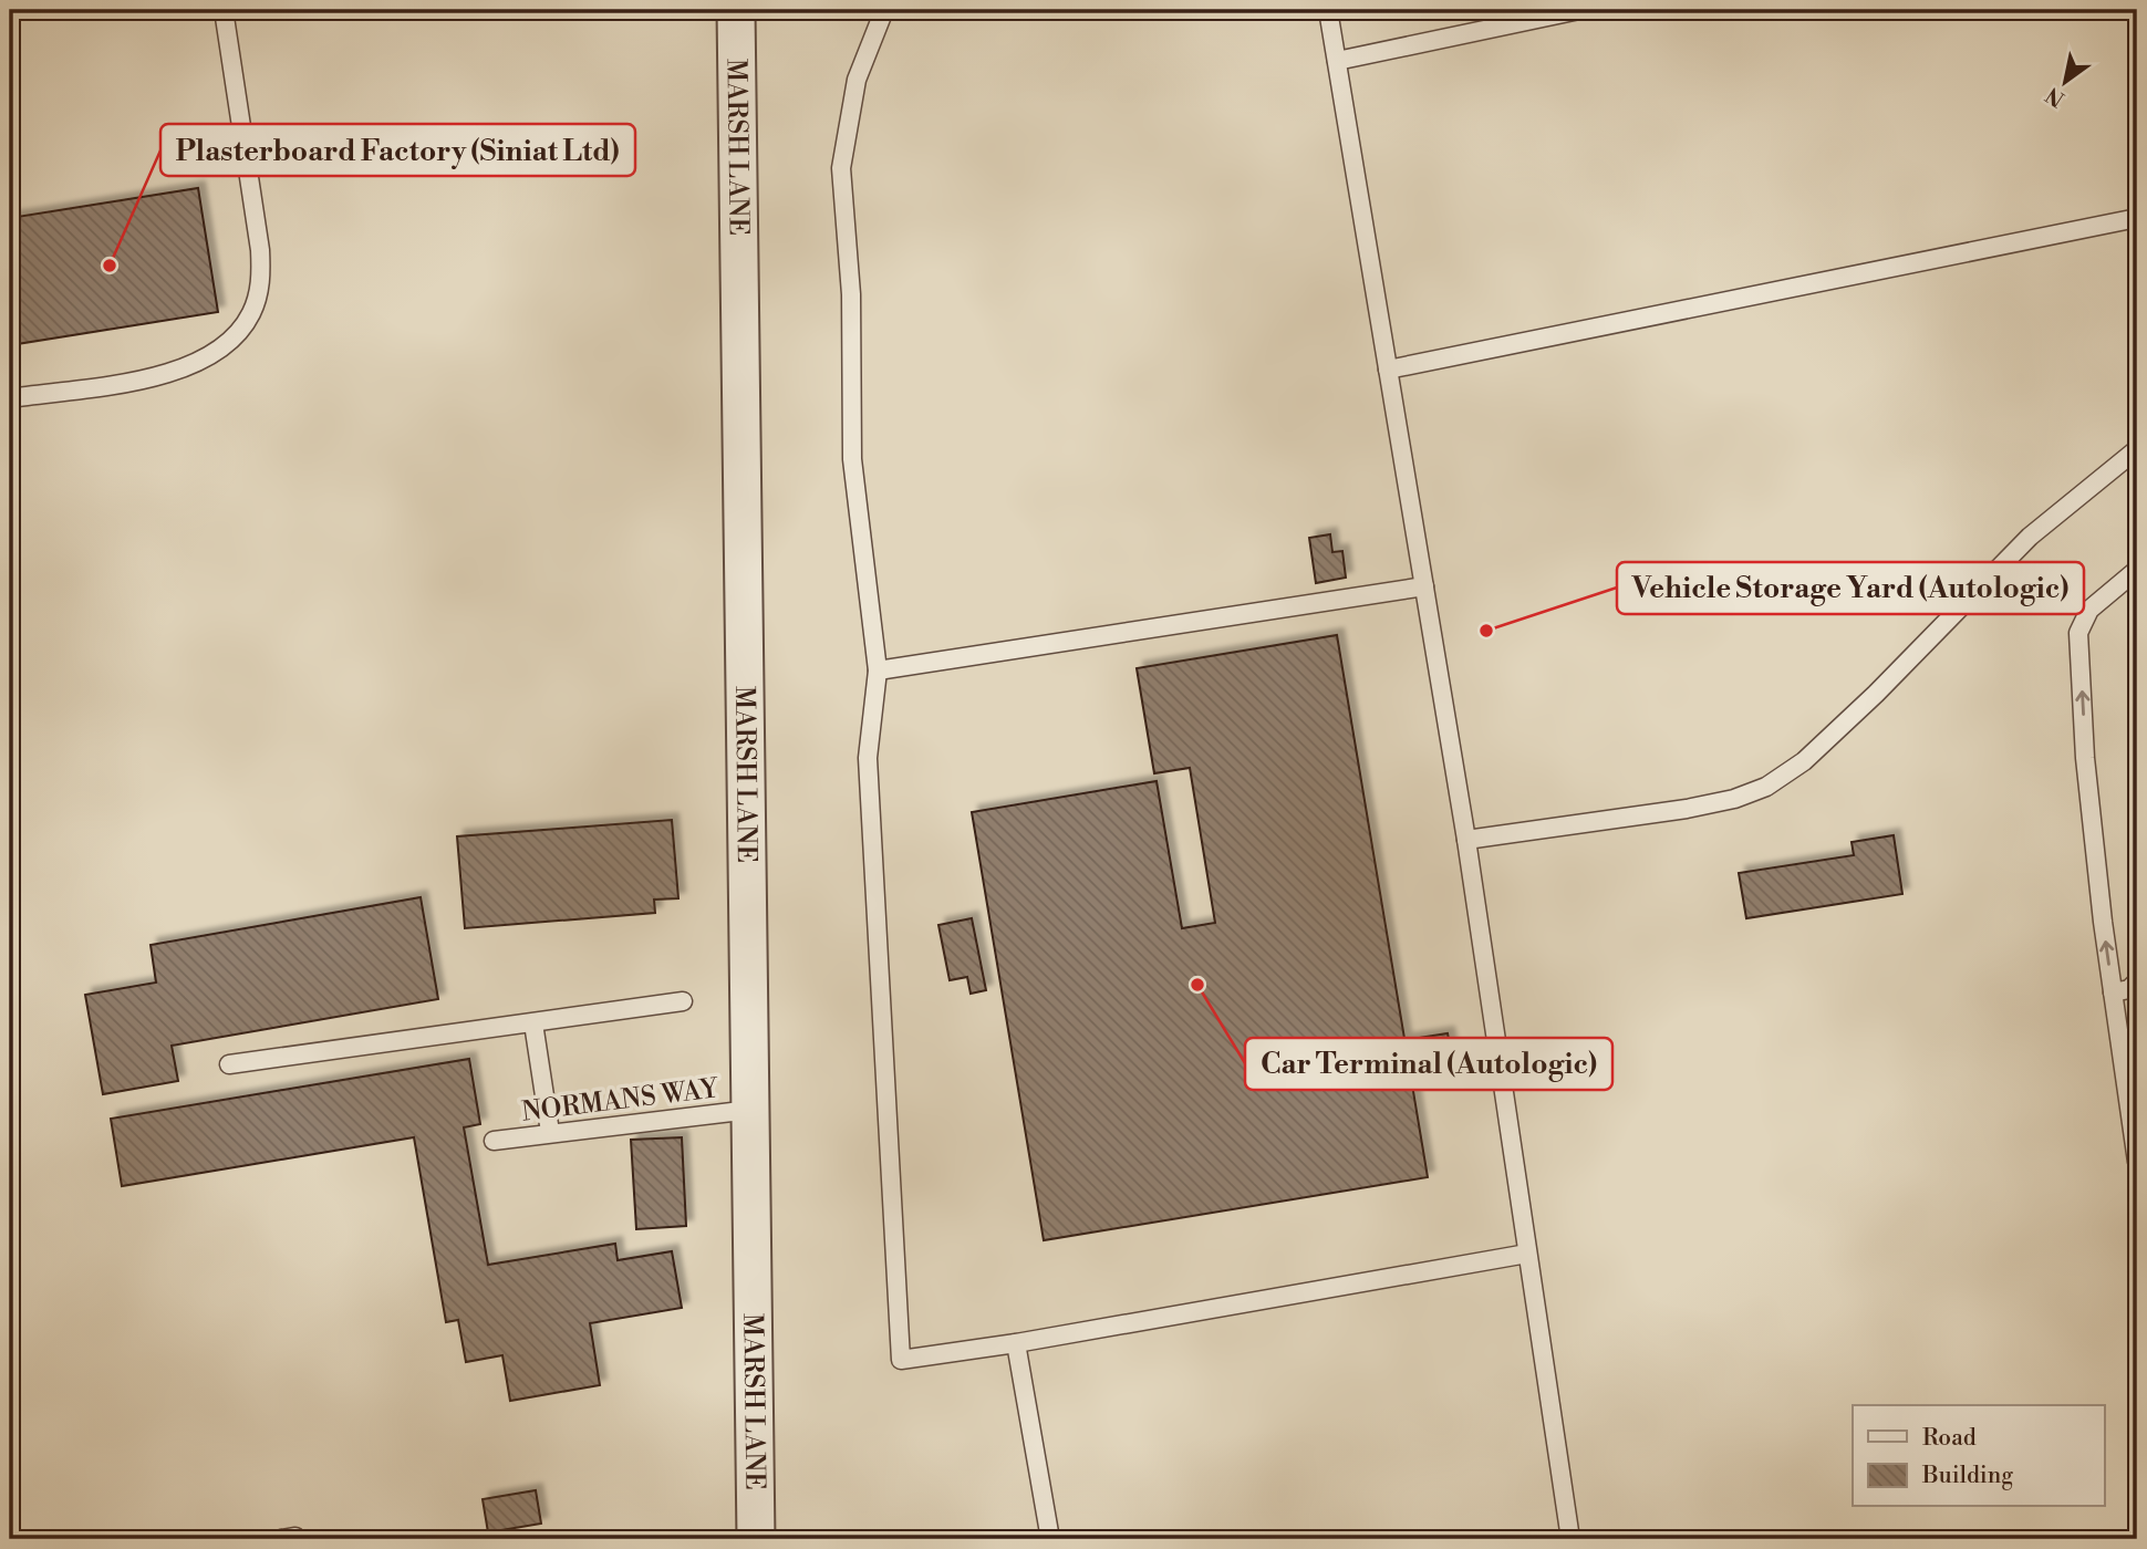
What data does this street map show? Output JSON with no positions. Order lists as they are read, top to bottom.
{
  "streets": {
    "street": ["MARSH LANE"],
    "lane": ["NORMANS WAY"]
  },
  "crossings": [
    ["MARSH LANE", "NORMANS WAY"]
  ],
  "places": ["Plasterboard Factory (Siniat Ltd)", "Vehicle Storage Yard (Autologic)", "Car Terminal (Autologic)"],
  "legend": ["Road", "Building"],
  "north": "bottom left"
}
